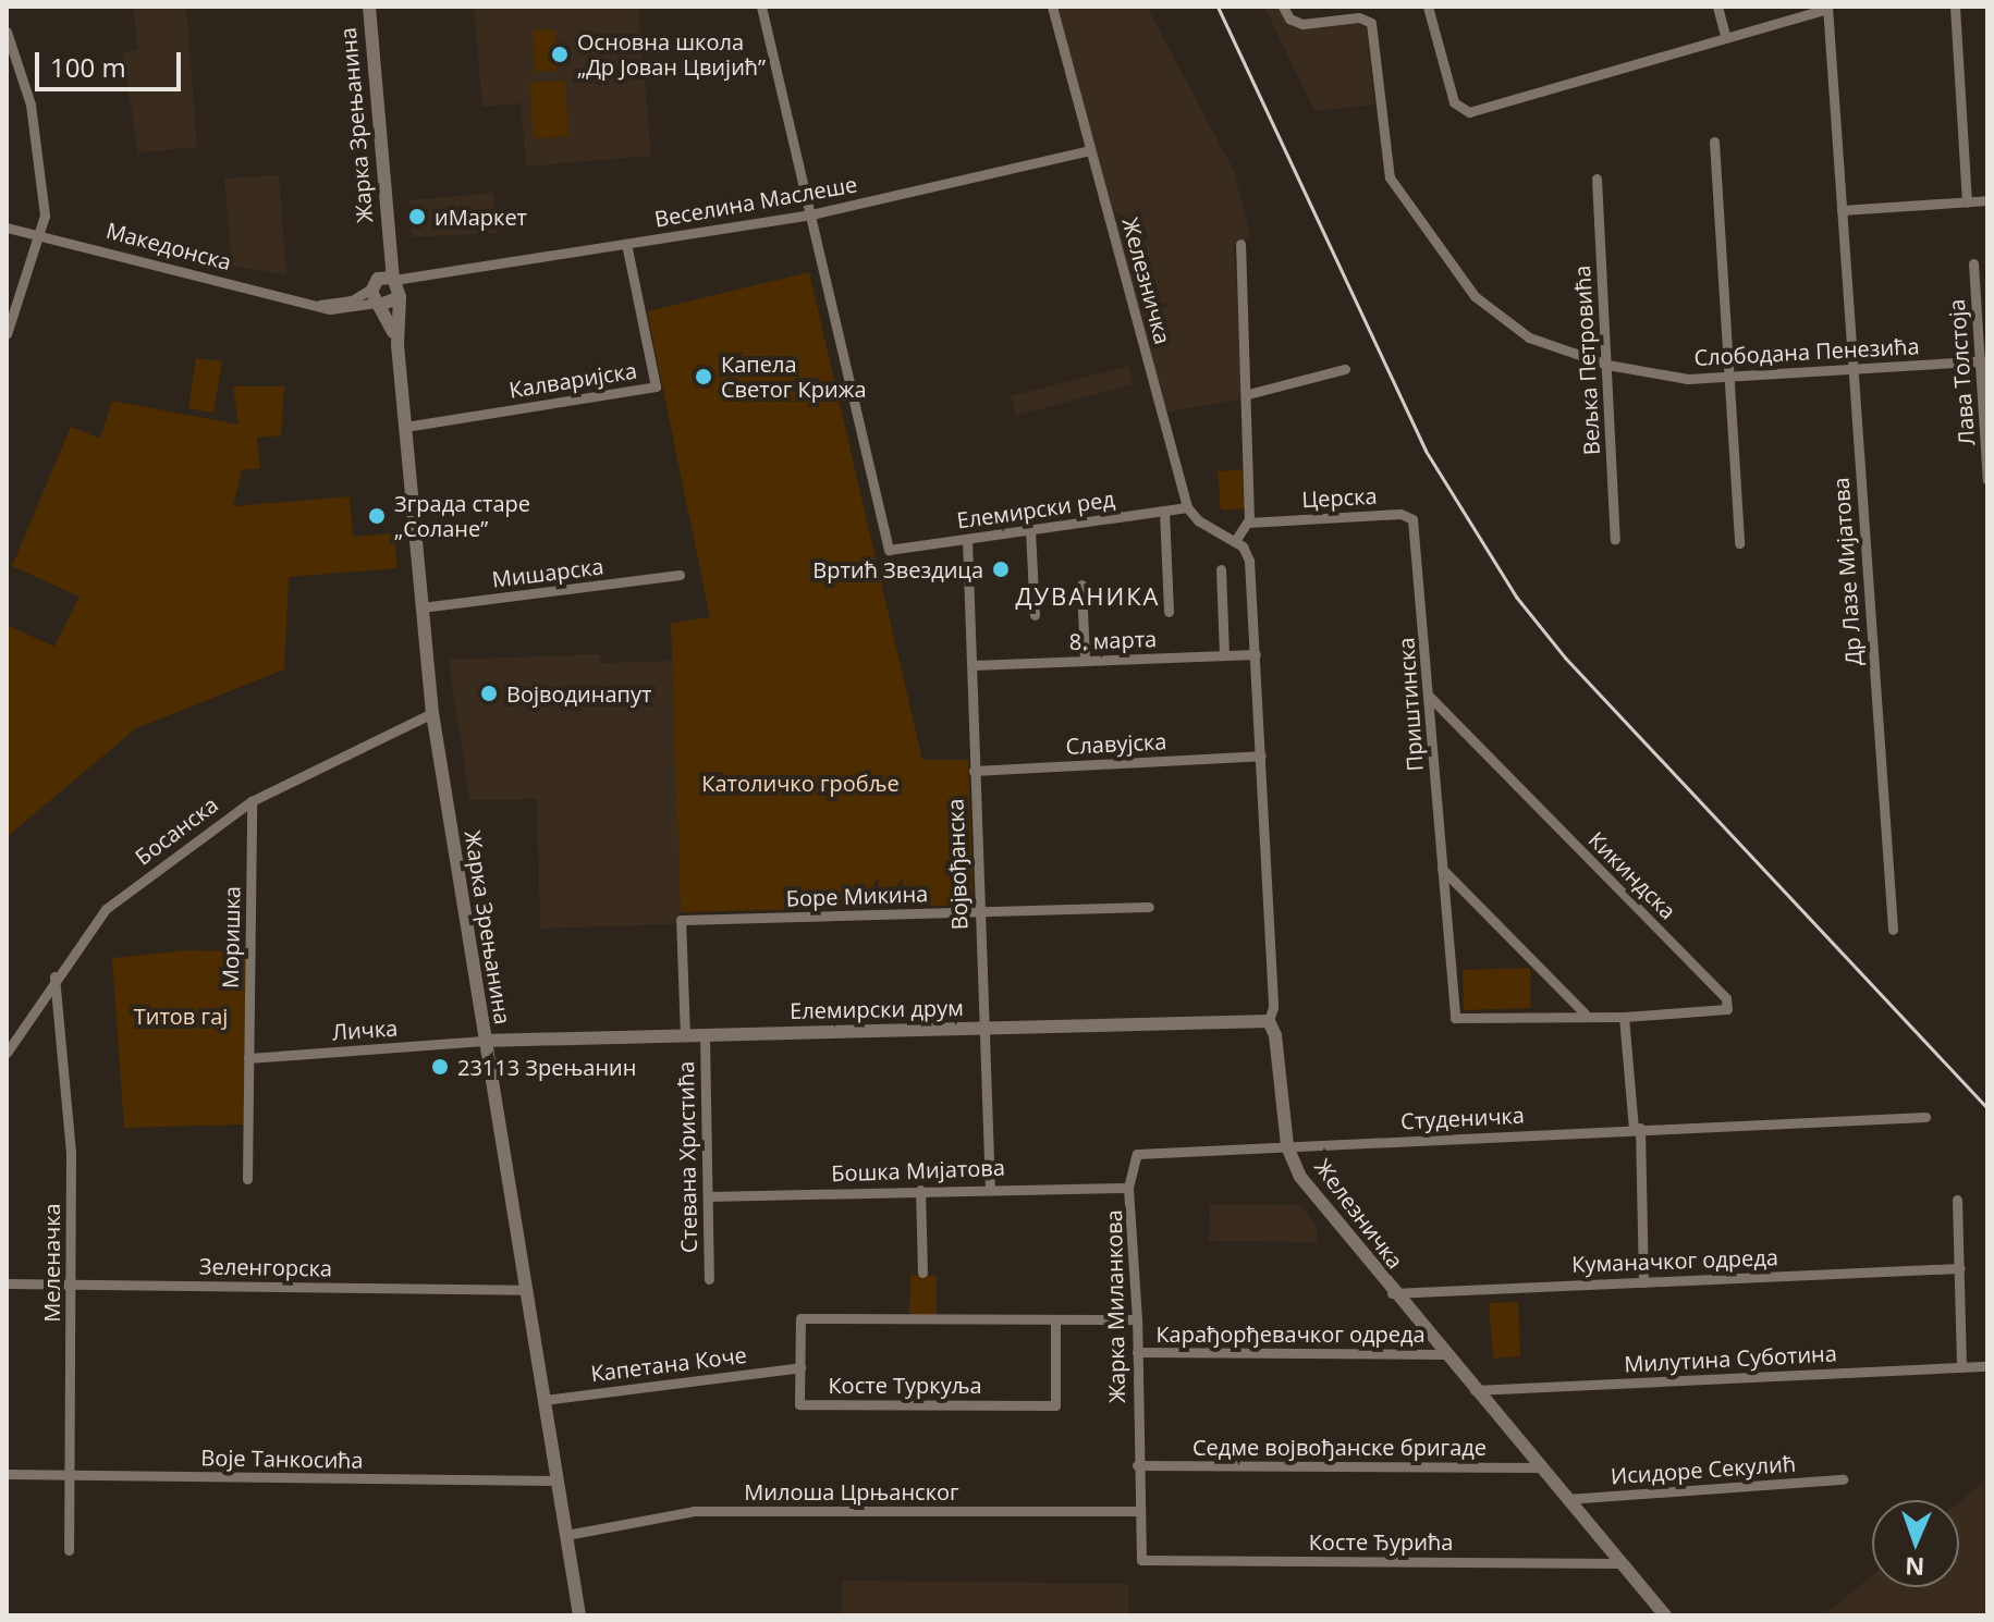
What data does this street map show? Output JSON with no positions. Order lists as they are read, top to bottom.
{
  "streets": {
    "main road": ["Жарка Зрењанина", "Железничка", "Елемирски друм"],
    "street": [
      "Веселина Маслеше",
      "Македонска",
      "Слободана Пенезића",
      "Вељка Петровића",
      "Лава Толстоја",
      "Калваријска",
      "Церска",
      "Елемирски ред",
      "Др Лазе Мијатова",
      "Мишарска",
      "8. марта",
      "Приштинска",
      "Славујска",
      "Босанска",
      "Војвођанска",
      "Кикиндска",
      "Боре Микина",
      "Моришка",
      "Личка",
      "Студеничка",
      "Стевана Христића",
      "Бошка Мијатова",
      "Куманачког одреда",
      "Меленачка",
      "Зеленгорска",
      "Жарка Миланкова",
      "Карађорђевачког одреда",
      "Милутина Суботина",
      "Капетана Коче",
      "Косте Туркуља",
      "Седме војвођанске бригаде",
      "Воје Танкосића",
      "Исидоре Секулић",
      "Милоша Црњанског",
      "Косте Ђурића"
    ]
  },
  "crossings": [
    ["Жарка Зрењанина", "Веселина Маслеше"],
    ["Жарка Зрењанина", "Македонска"],
    ["Жарка Зрењанина", "Калваријска"],
    ["Жарка Зрењанина", "Мишарска"],
    ["Жарка Зрењанина", "Босанска"],
    ["Жарка Зрењанина", "Елемирски друм"],
    ["Жарка Зрењанина", "Личка"],
    ["Жарка Зрењанина", "Зеленгорска"],
    ["Жарка Зрењанина", "Капетана Коче"],
    ["Жарка Зрењанина", "Воје Танкосића"],
    ["Жарка Зрењанина", "Милоша Црњанског"],
    ["Веселина Маслеше", "Железничка"],
    ["Веселина Маслеше", "Калваријска"],
    ["Веселина Маслеше", "Елемирски ред"],
    ["Железничка", "Елемирски ред"],
    ["Железничка", "8. марта"],
    ["Железничка", "Славујска"],
    ["Железничка", "Елемирски друм"],
    ["Железничка", "Студеничка"],
    ["Железничка", "Куманачког одреда"],
    ["Железничка", "Жарка Миланкова"],
    ["Железничка", "Карађорђевачког одреда"],
    ["Железничка", "Милутина Суботина"],
    ["Железничка", "Седме војвођанске бригаде"],
    ["Железничка", "Исидоре Секулић"],
    ["Железничка", "Косте Ђурића"],
    ["Слободана Пенезића", "Вељка Петровића"],
    ["Слободана Пенезића", "Лава Толстоја"],
    ["Слободана Пенезића", "Др Лазе Мијатова"],
    ["Церска", "Приштинска"],
    ["Елемирски ред", "Војвођанска"],
    ["8. марта", "Војвођанска"],
    ["Приштинска", "Кикиндска"],
    ["Славујска", "Војвођанска"],
    ["Босанска", "Моришка"],
    ["Босанска", "Меленачка"],
    ["Војвођанска", "Боре Микина"],
    ["Војвођанска", "Елемирски друм"],
    ["Војвођанска", "Бошка Мијатова"],
    ["Боре Микина", "Елемирски друм"],
    ["Моришка", "Личка"],
    ["Елемирски друм", "Личка"],
    ["Елемирски друм", "Стевана Христића"],
    ["Студеничка", "Жарка Миланкова"],
    ["Стевана Христића", "Бошка Мијатова"],
    ["Бошка Мијатова", "Жарка Миланкова"],
    ["Меленачка", "Зеленгорска"],
    ["Меленачка", "Воје Танкосића"],
    ["Жарка Миланкова", "Карађорђевачког одреда"],
    ["Жарка Миланкова", "Косте Туркуља"],
    ["Жарка Миланкова", "Седме војвођанске бригаде"],
    ["Жарка Миланкова", "Милоша Црњанског"],
    ["Жарка Миланкова", "Косте Ђурића"],
    ["Капетана Коче", "Косте Туркуља"]
  ],
  "districts": ["ДУВАНИКА"],
  "parks": ["Католичко гробље", "Титов гај"],
  "places": [
    "Основна школа „Др Јован Цвијић”",
    "иМаркет",
    "Капела Светог Крижа",
    "Зграда старе „Солане”",
    "Вртић Звездица",
    "Војводинапут",
    "23113 Зрењанин"
  ],
  "scale_bar": "100 m",
  "north": "bottom"
}
